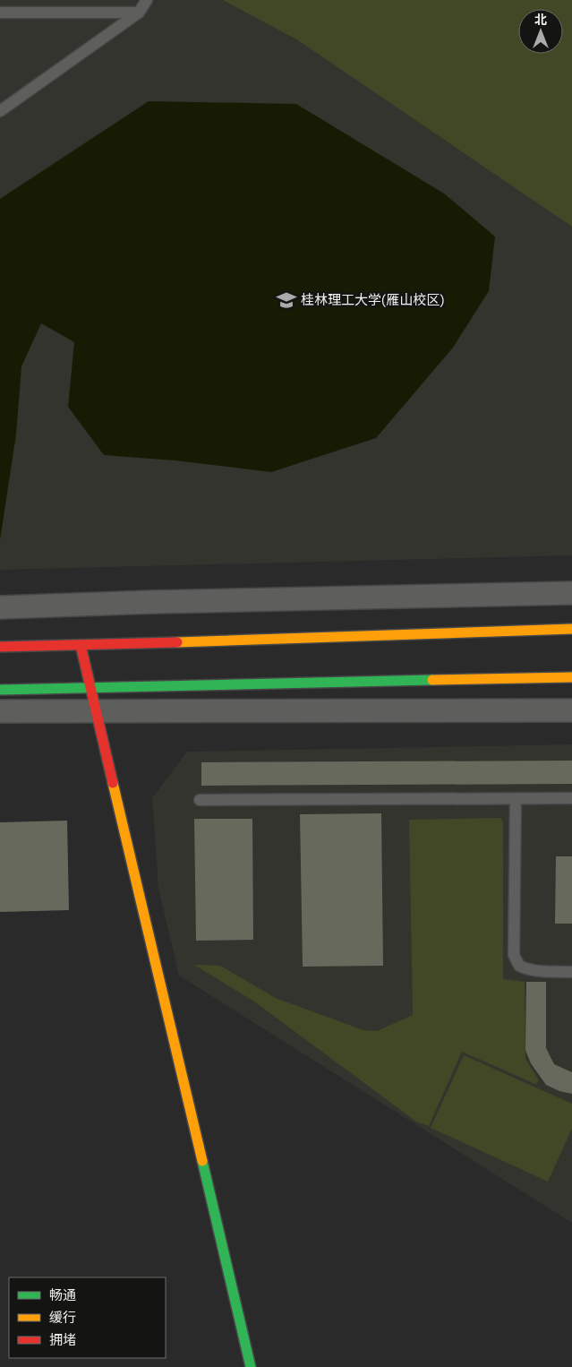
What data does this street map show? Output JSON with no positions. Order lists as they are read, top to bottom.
{
  "places": {
    "school or university": ["桂林理工大学(雁山校区)"]
  },
  "legend": ["畅通", "缓行", "拥堵"],
  "north": "top"
}
